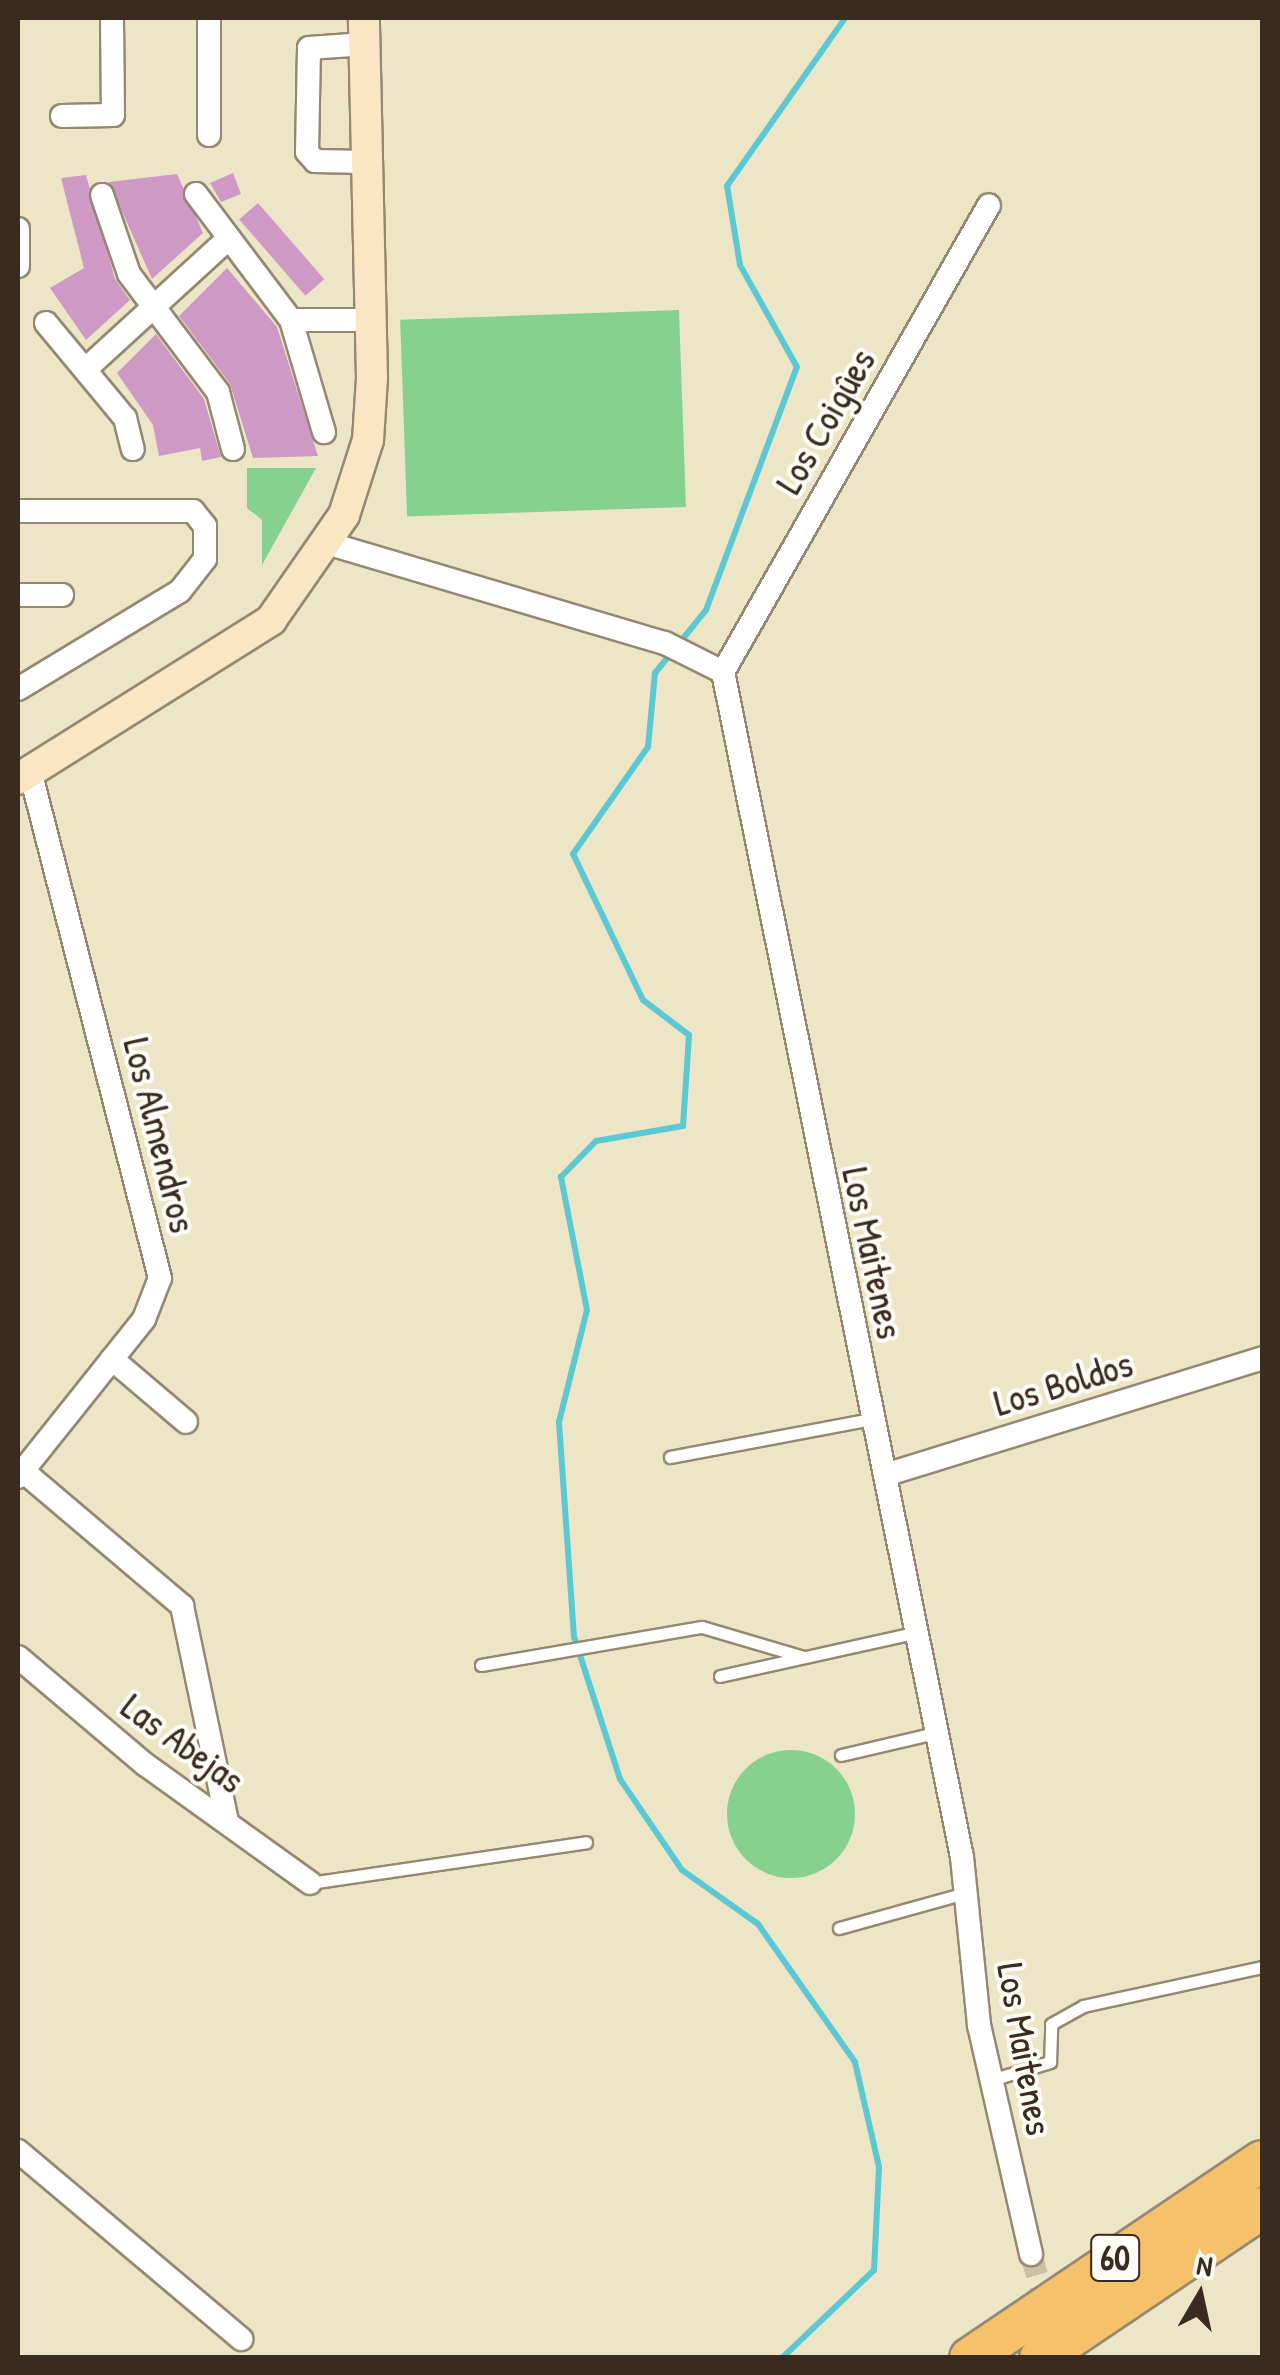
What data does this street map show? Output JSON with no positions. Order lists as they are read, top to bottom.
{
  "streets": {
    "highway": ["60"],
    "street": [
      "Los Coigûes",
      "Los Almendros",
      "Los Maitenes",
      "Los Boldos",
      "Las Abejas"
    ]
  },
  "crossings": [
    ["Los Coigûes", "Los Maitenes"],
    ["Los Maitenes", "Los Boldos"]
  ],
  "north": "top"
}
